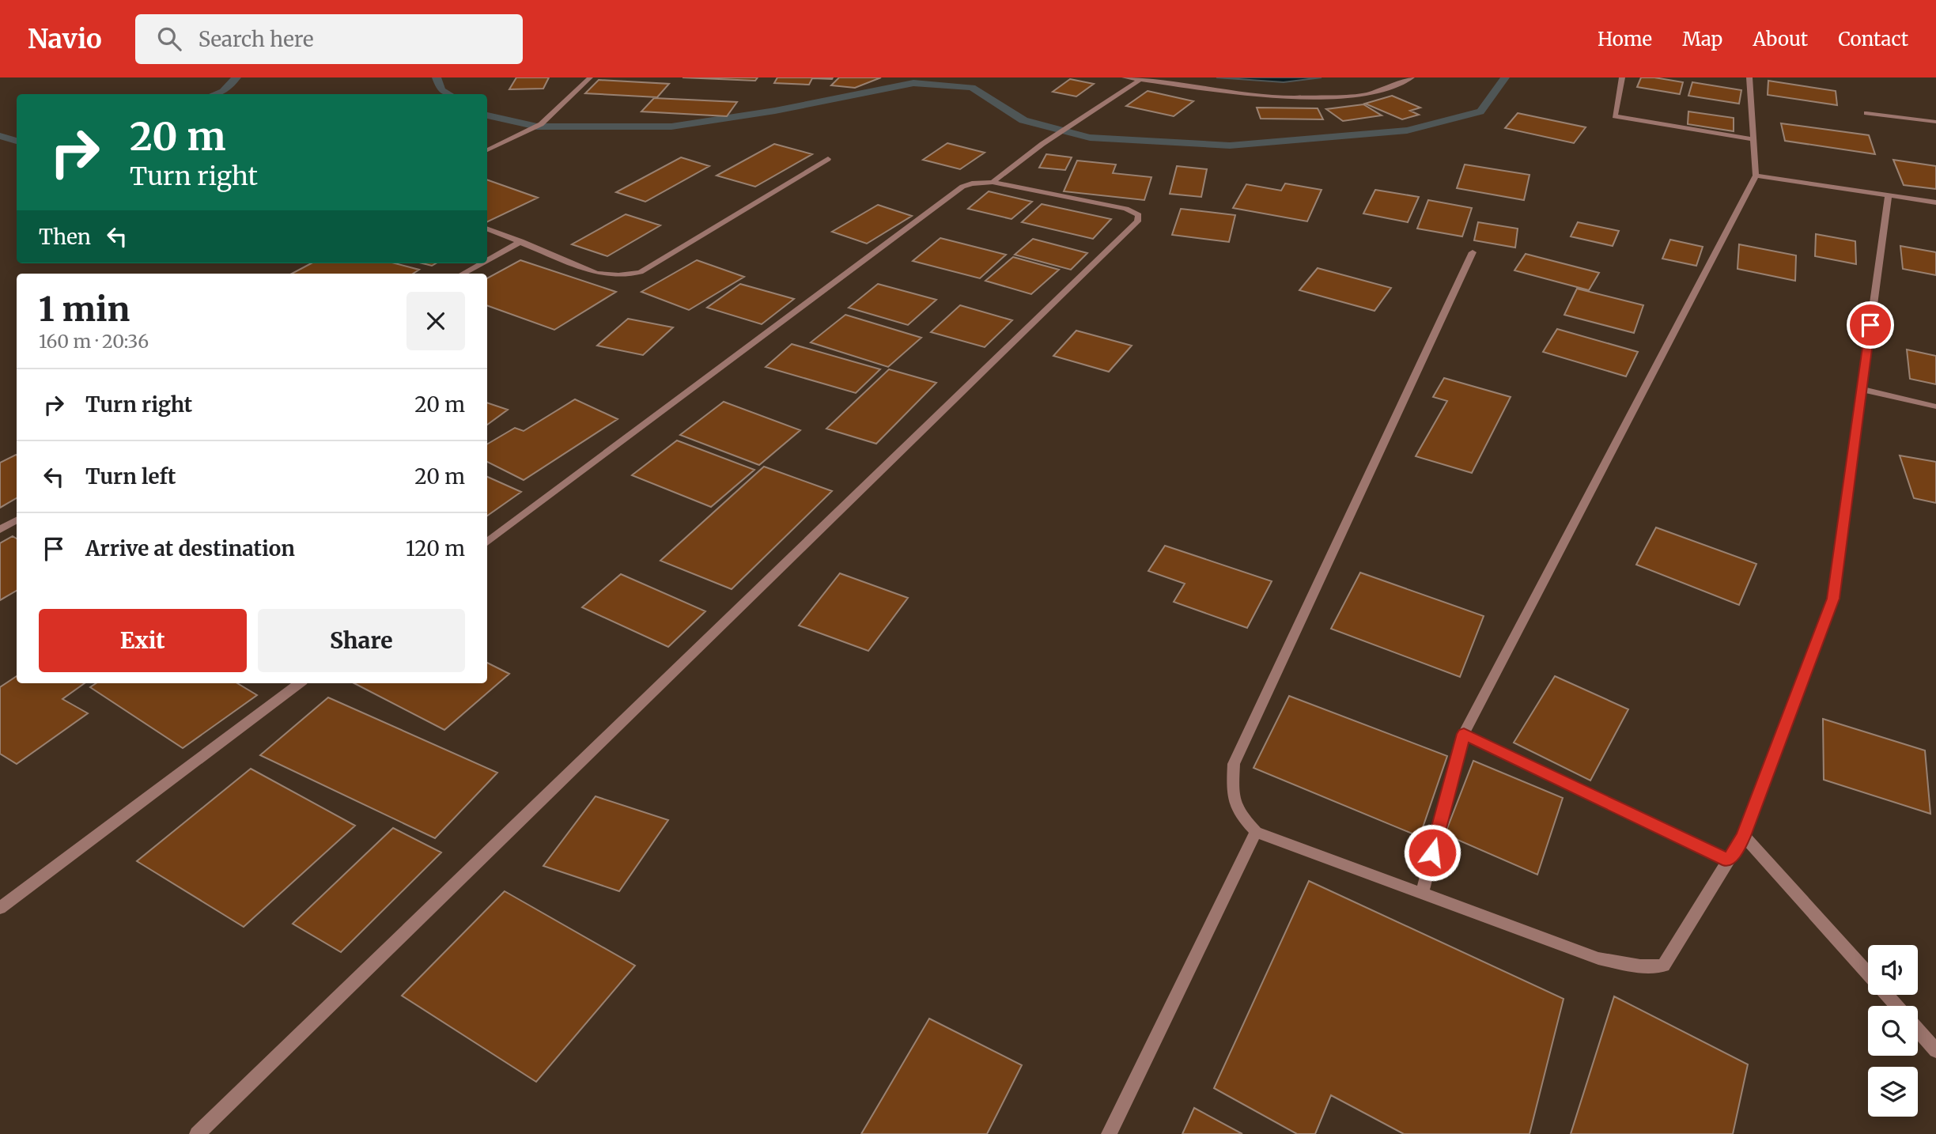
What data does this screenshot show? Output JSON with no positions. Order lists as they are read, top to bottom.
{
  "page": {
    "header": "Navio",
    "search": "Search here",
    "nav": [
      "Home",
      "Map",
      "About",
      "Contact"
    ],
    "turn": ["20 m", "Turn right"],
    "then": "Then",
    "heading": ["1 min", "160 m · 20:36"],
    "list": [
      {
        "name": "Turn right",
        "value": "20 m"
      },
      {
        "name": "Turn left",
        "value": "20 m"
      },
      {
        "name": "Arrive at destination",
        "value": "120 m"
      }
    ],
    "buttons": ["Exit", "Share"]
  }
}
